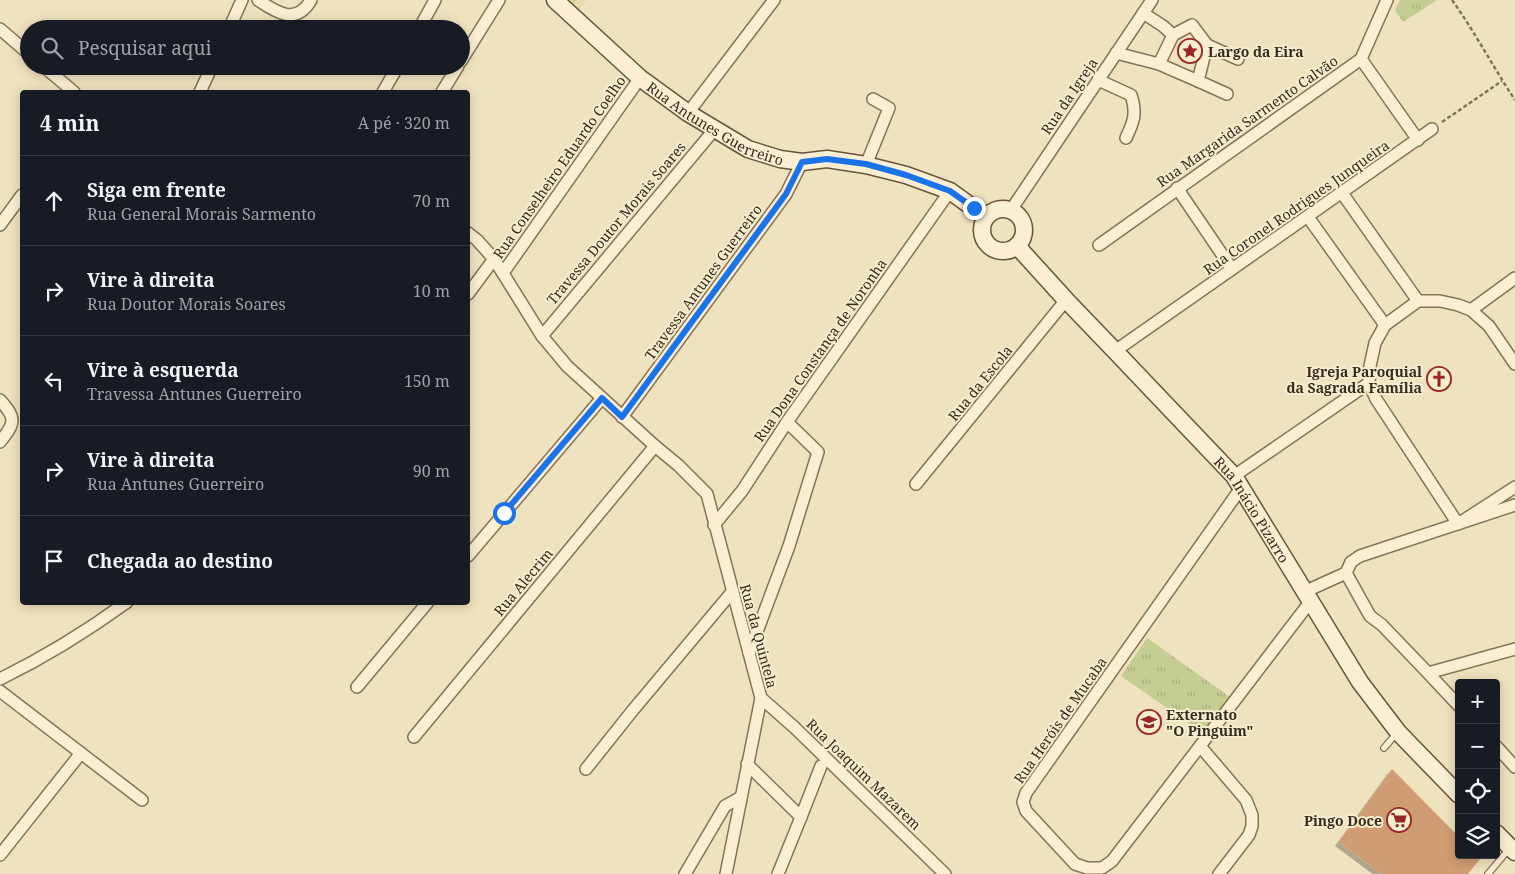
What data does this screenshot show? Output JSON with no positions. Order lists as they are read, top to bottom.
{
  "streets": {
    "main road": ["Rua Antunes Guerreiro", "Rua Inácio Pizarro"],
    "street": [
      "Rua da Igreja",
      "Rua Margarida Sarmento Calvão",
      "Rua Conselheiro Eduardo Coelho",
      "Rua Coronel Rodrigues Junqueira",
      "Travessa Doutor Morais Soares",
      "Travessa Antunes Guerreiro",
      "Rua Dona Constança de Noronha",
      "Rua da Escola",
      "Rua Alecrim",
      "Rua da Quintela",
      "Rua Heróis de Mucaba",
      "Rua Joaquim Mazarem"
    ]
  },
  "crossings": [
    ["Rua da Igreja", "Rua Antunes Guerreiro"],
    ["Rua da Igreja", "Rua Inácio Pizarro"],
    ["Rua Antunes Guerreiro", "Rua Conselheiro Eduardo Coelho"],
    ["Rua Antunes Guerreiro", "Travessa Doutor Morais Soares"],
    ["Rua Antunes Guerreiro", "Travessa Antunes Guerreiro"],
    ["Rua Antunes Guerreiro", "Rua Dona Constança de Noronha"],
    ["Rua Antunes Guerreiro", "Rua Inácio Pizarro"],
    ["Rua Conselheiro Eduardo Coelho", "Rua da Quintela"],
    ["Rua Coronel Rodrigues Junqueira", "Rua Inácio Pizarro"],
    ["Travessa Doutor Morais Soares", "Rua da Quintela"],
    ["Travessa Antunes Guerreiro", "Rua da Quintela"],
    ["Rua Dona Constança de Noronha", "Rua da Quintela"],
    ["Rua da Escola", "Rua Inácio Pizarro"],
    ["Rua Inácio Pizarro", "Rua Heróis de Mucaba"],
    ["Rua Alecrim", "Rua da Quintela"],
    ["Rua da Quintela", "Rua Joaquim Mazarem"]
  ],
  "places": {
    "place": ["Largo da Eira"],
    "church": ["Igreja Paroquial da Sagrada Família"],
    "school or university": ["Externato \"O Pinguim\""],
    "supermarket": ["Pingo Doce"]
  },
  "page": {
    "search": "Pesquisar aqui",
    "heading": ["4 min", "A pé · 320 m"],
    "list": [
      ["Siga em frente", "Rua General Morais Sarmento", "70 m"],
      ["Vire à direita", "Rua Doutor Morais Soares", "10 m"],
      ["Vire à esquerda", "Travessa Antunes Guerreiro", "150 m"],
      ["Vire à direita", "Rua Antunes Guerreiro", "90 m"],
      "Chegada ao destino"
    ],
    "map_buttons": ["+", "−"]
  }
}
